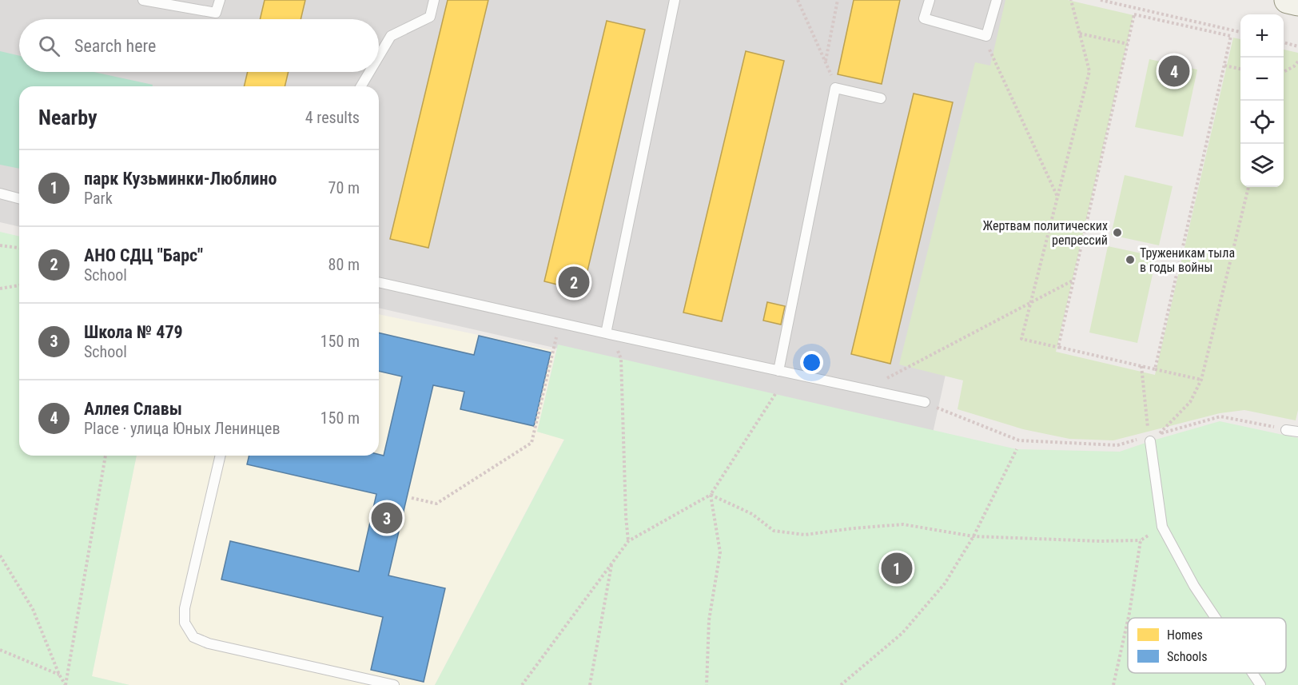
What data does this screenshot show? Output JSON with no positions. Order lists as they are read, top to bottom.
{
  "places": ["Жертвам политических репрессий", "Труженикам тыла в годы войны"],
  "legend": ["Homes", "Schools"],
  "page": {
    "map_buttons": ["+", "−"],
    "search": "Search here",
    "pins": [
      "4",
      "2",
      "3",
      "1"
    ],
    "heading": ["Nearby", "4 results"],
    "list": [
      {
        "mark": "1",
        "name": "парк Кузьминки-Люблино",
        "note": "Park",
        "value": "70 m"
      },
      {
        "mark": "2",
        "name": "АНО СДЦ \"Барс\"",
        "note": "School",
        "value": "80 m"
      },
      {
        "mark": "3",
        "name": "Школа № 479",
        "note": "School",
        "value": "150 m"
      },
      {
        "mark": "4",
        "name": "Аллея Славы",
        "note": "Place · улица Юных Ленинцев",
        "value": "150 m"
      }
    ]
  }
}
